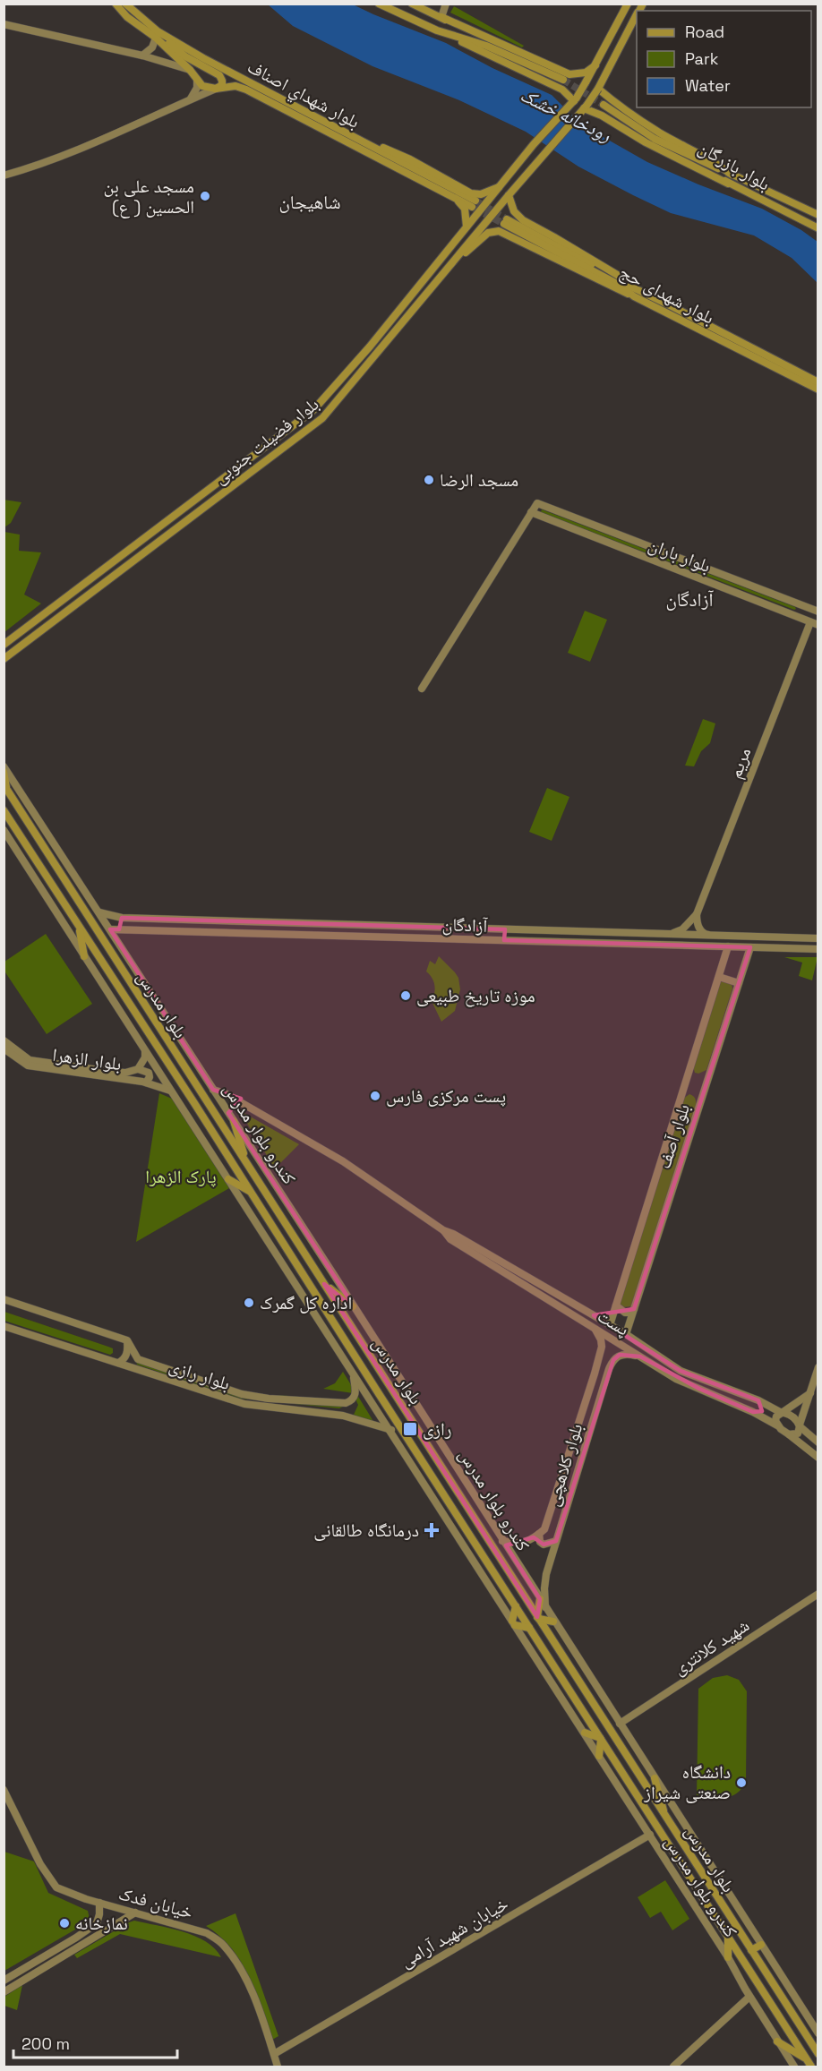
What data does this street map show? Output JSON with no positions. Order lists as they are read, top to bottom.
{
  "streets": {
    "main road": [
      "بلوار شهداي اصناف",
      "بلوار بازرگان",
      "بلوار شهدای حج",
      "بلوار فضیلت جنوبی",
      "بلوار باران",
      "مریم",
      "آزادگان",
      "بلوار مدرس",
      "بلوار الزهرا",
      "کندرو بلوار مدرس",
      "بلوار آصف",
      "پست",
      "بلوار رازی",
      "بلوار کلاهچی",
      "شهید کلانتری",
      "خیابان فدک",
      "خیابان شهید آرامی"
    ]
  },
  "crossings": [
    ["بلوار باران", "مریم"],
    ["آزادگان", "کندرو بلوار مدرس"],
    ["آزادگان", "بلوار آصف"],
    ["بلوار الزهرا", "کندرو بلوار مدرس"],
    ["کندرو بلوار مدرس", "پست"],
    ["کندرو بلوار مدرس", "بلوار رازی"],
    ["کندرو بلوار مدرس", "بلوار کلاهچی"],
    ["کندرو بلوار مدرس", "شهید کلانتری"],
    ["کندرو بلوار مدرس", "خیابان شهید آرامی"],
    ["بلوار آصف", "پست"],
    ["پست", "بلوار کلاهچی"],
    ["خیابان فدک", "خیابان شهید آرامی"]
  ],
  "districts": ["شاهیجان", "آزادگان"],
  "water": ["رودخانه خشک"],
  "parks": ["پارک الزهرا"],
  "places": {
    "other": [
      "مسجد علی بن الحسین ( ع)",
      "مسجد الرضا",
      "موزه تاریخ طبیعی",
      "پست مرکزی فارس",
      "اداره کل گمرک",
      "دانشگاه صنعتی شیراز",
      "نمازخانه"
    ],
    "transit": ["رازی"],
    "health": ["درمانگاه طالقانی"]
  },
  "legend": ["Road", "Park", "Water"],
  "scale_bar": "200 m"
}
